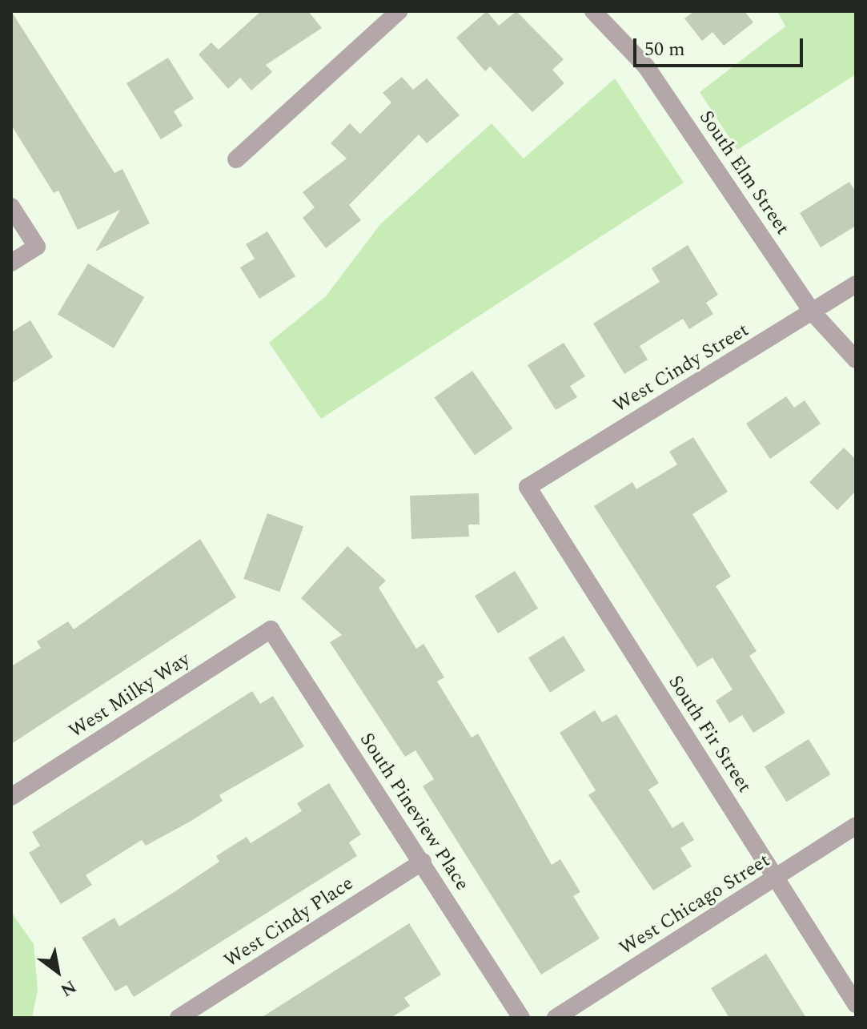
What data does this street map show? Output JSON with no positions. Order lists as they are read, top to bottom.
{
  "streets": {
    "street": [
      "South Elm Street",
      "West Cindy Street",
      "West Milky Way",
      "South Fir Street",
      "South Pineview Place",
      "West Chicago Street",
      "West Cindy Place"
    ]
  },
  "crossings": [
    ["South Elm Street", "West Cindy Street"],
    ["West Cindy Street", "South Fir Street"],
    ["West Milky Way", "South Pineview Place"],
    ["South Fir Street", "West Chicago Street"],
    ["South Pineview Place", "West Cindy Place"]
  ],
  "scale_bar": "50 m",
  "north": "bottom right"
}
